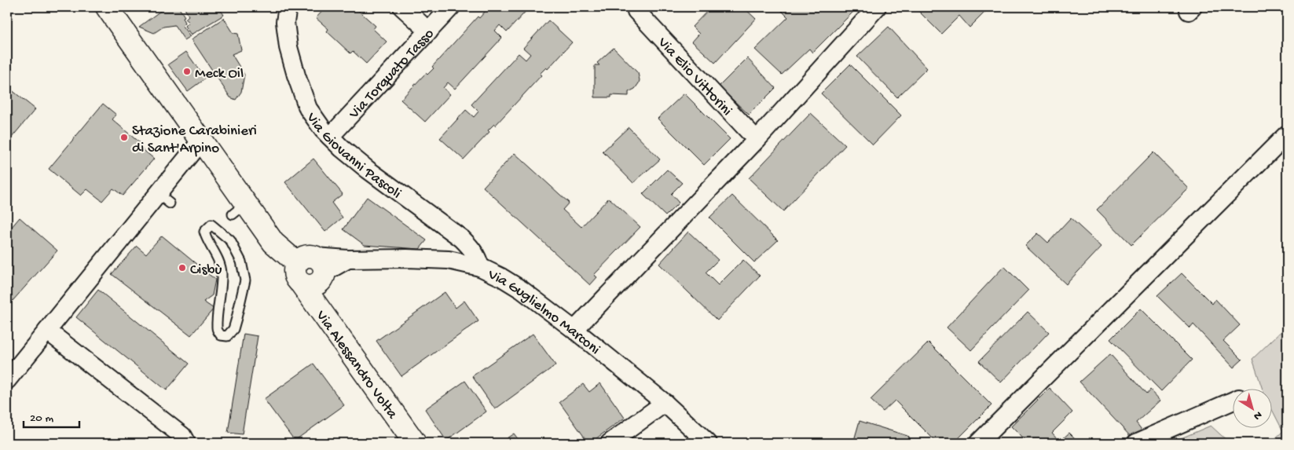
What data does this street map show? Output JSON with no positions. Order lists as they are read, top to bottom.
{
  "streets": {
    "street": [
      "Via Torquato Tasso",
      "Via Elio Vittorini",
      "Via Giovanni Pascoli",
      "Via Guglielmo Marconi",
      "Via Alessandro Volta"
    ]
  },
  "crossings": [
    ["Via Torquato Tasso", "Via Giovanni Pascoli"],
    ["Via Giovanni Pascoli", "Via Guglielmo Marconi"],
    ["Via Guglielmo Marconi", "Via Alessandro Volta"]
  ],
  "places": ["Meck Oil", "Stazione Carabinieri di Sant'Arpino", "Cisbù"],
  "scale_bar": "20 m",
  "north": "bottom right"
}
